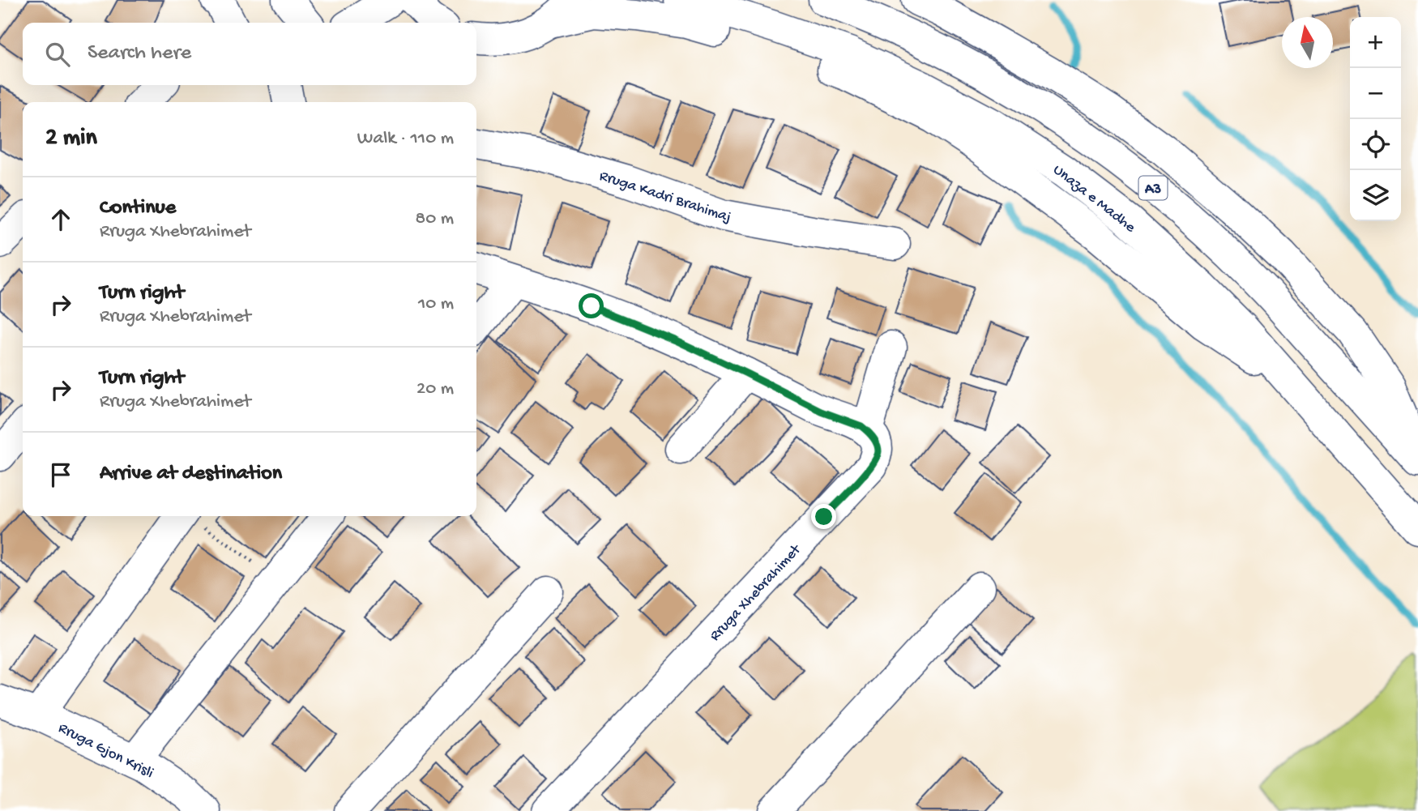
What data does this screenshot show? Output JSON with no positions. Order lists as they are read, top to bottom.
{
  "streets": {
    "main road": [
      "A3",
      "Rruga Kadri Brahimaj",
      "Unaza e Madhe",
      "Rruga Xhebrahimet",
      "Rruga Gjon Krisli"
    ]
  },
  "north": "top",
  "page": {
    "map_buttons": ["+", "−"],
    "search": "Search here",
    "heading": ["2 min", "Walk · 110 m"],
    "list": [
      ["Continue", "Rruga Xhebrahimet", "80 m"],
      ["Turn right", "Rruga Xhebrahimet", "10 m"],
      ["Turn right", "Rruga Xhebrahimet", "20 m"],
      "Arrive at destination"
    ]
  }
}
